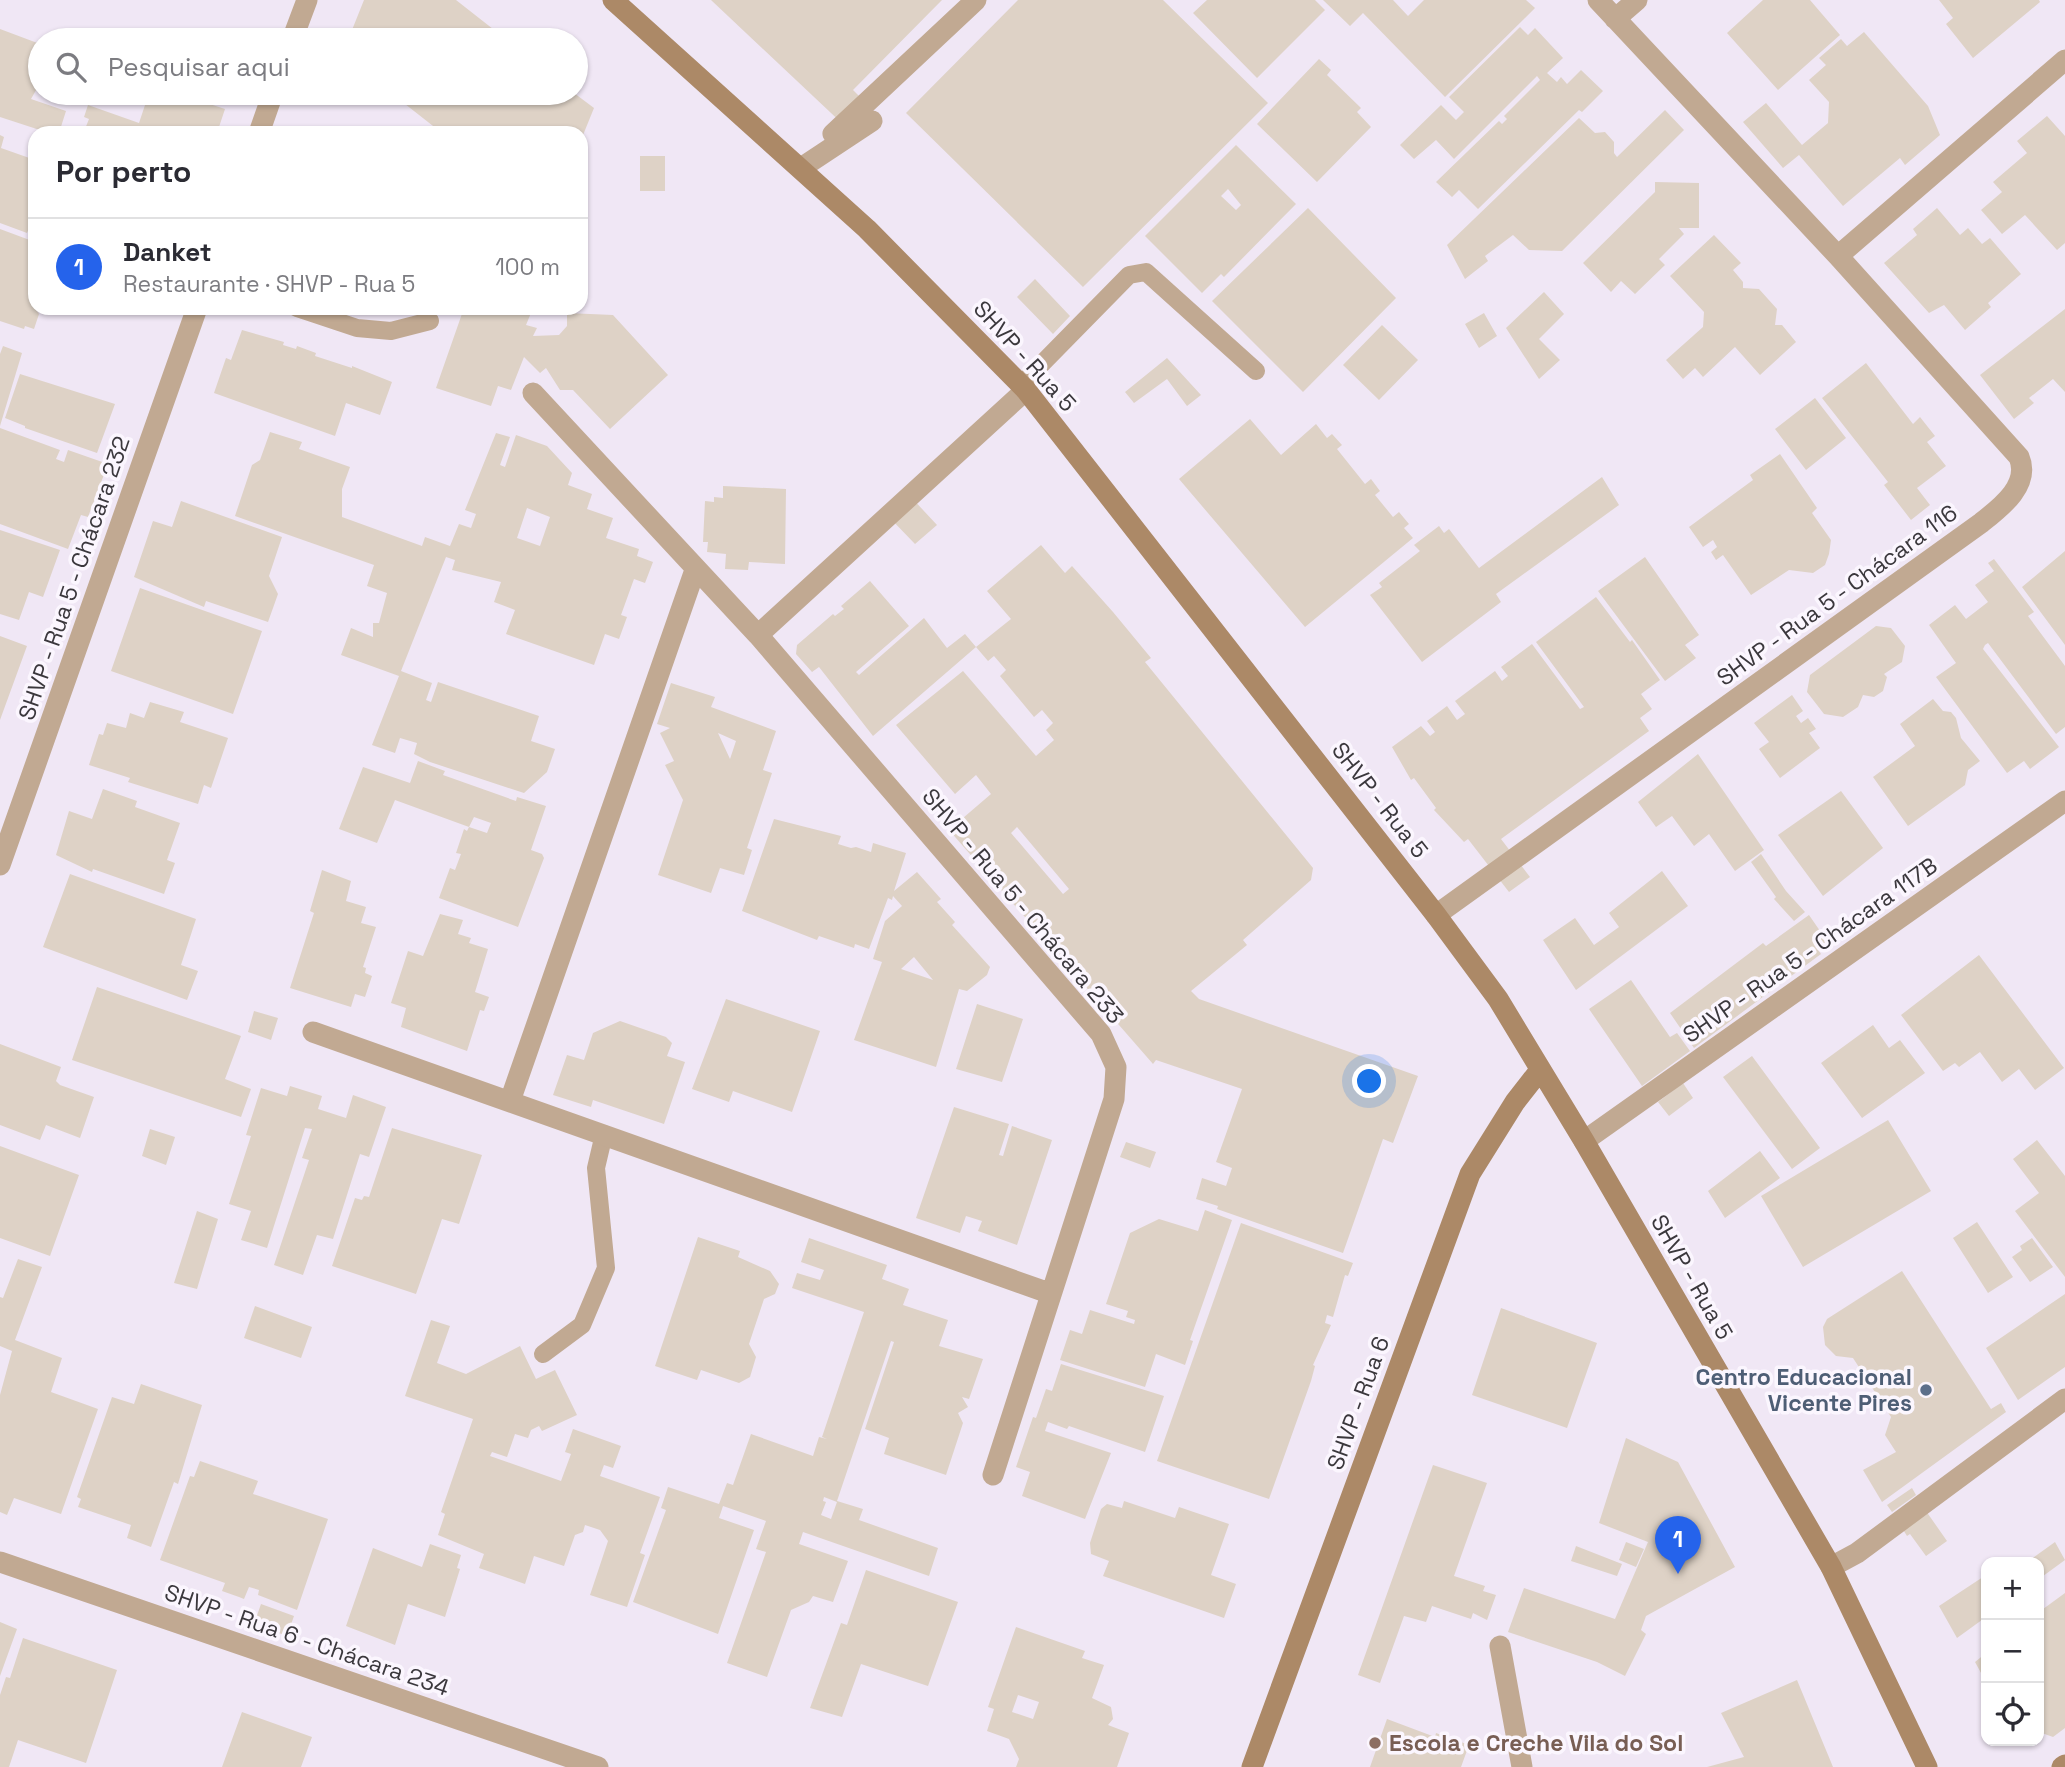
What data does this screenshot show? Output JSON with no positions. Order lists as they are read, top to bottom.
{
  "streets": {
    "street": [
      "SHVP - Rua 5",
      "SHVP - Rua 5 - Chácara 232",
      "SHVP - Rua 5 - Chácara 116",
      "SHVP - Rua 5 - Chácara 233",
      "SHVP - Rua 5 - Chácara 117B",
      "SHVP - Rua 6",
      "SHVP - Rua 6 - Chácara 234"
    ]
  },
  "crossings": [
    ["SHVP - Rua 5", "SHVP - Rua 5 - Chácara 116"],
    ["SHVP - Rua 5", "SHVP - Rua 5 - Chácara 117B"],
    ["SHVP - Rua 5", "SHVP - Rua 6"]
  ],
  "places": ["Centro Educacional Vicente Pires", "Escola e Creche Vila do Sol"],
  "page": {
    "search": "Pesquisar aqui",
    "heading": "Por perto",
    "list": [
      {
        "mark": "1",
        "name": "Danket",
        "note": "Restaurante · SHVP - Rua 5",
        "value": "100 m"
      }
    ],
    "pins": "1",
    "map_buttons": ["+", "−"]
  }
}
